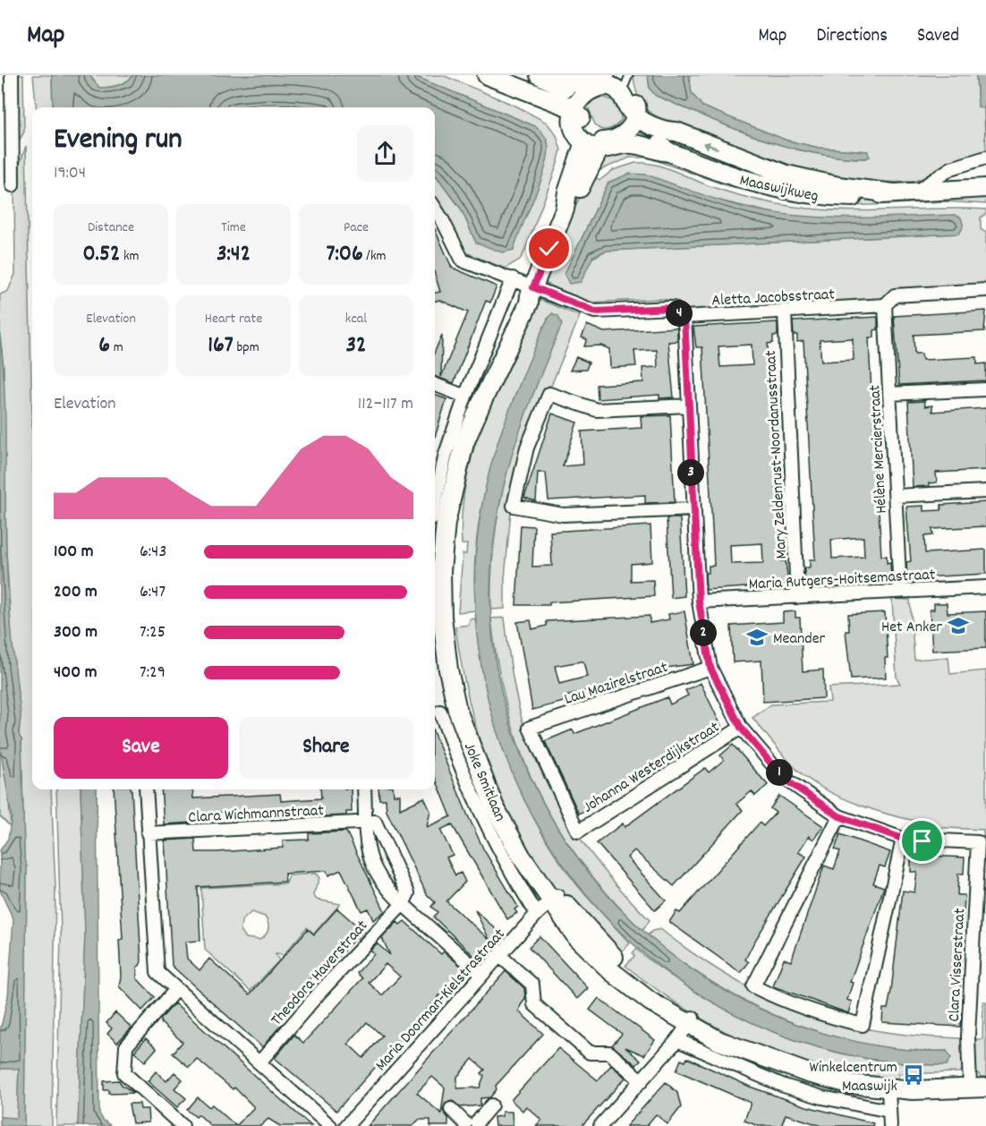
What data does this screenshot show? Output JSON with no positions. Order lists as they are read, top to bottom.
{
  "streets": {
    "street": [
      "Maaswijkweg",
      "Aletta Jacobsstraat",
      "Hélène Mercierstraat",
      "Mary Zeldenrust-Noordanusstraat",
      "Maria Rutgers-Hoitsemastraat",
      "Lau Mazirelstraat",
      "Johanna Westerdijkstraat",
      "Joke Smitlaan",
      "Clara Wichmannstraat",
      "Clara Visserstraat",
      "Theodora Haverstraat",
      "Maria Doorman-Kielstrastraat"
    ]
  },
  "crossings": [
    ["Maaswijkweg", "Joke Smitlaan"],
    ["Aletta Jacobsstraat", "Hélène Mercierstraat"],
    ["Aletta Jacobsstraat", "Mary Zeldenrust-Noordanusstraat"],
    ["Aletta Jacobsstraat", "Joke Smitlaan"],
    ["Hélène Mercierstraat", "Maria Rutgers-Hoitsemastraat"],
    ["Mary Zeldenrust-Noordanusstraat", "Maria Rutgers-Hoitsemastraat"],
    ["Lau Mazirelstraat", "Johanna Westerdijkstraat"],
    ["Joke Smitlaan", "Clara Visserstraat"],
    ["Joke Smitlaan", "Maria Doorman-Kielstrastraat"]
  ],
  "places": {
    "school or university": ["Het Anker", "Meander"],
    "bus stop": ["Winkelcentrum Maaswijk"]
  },
  "page": {
    "header": "Map",
    "nav": ["Map", "Directions", "Saved"],
    "heading": ["Evening run", "19:04"],
    "stats": [
      ["Distance", "0.52 km"],
      ["Time", "3:42"],
      ["Pace", "7:06 /km"],
      ["Elevation", "6 m"],
      ["Heart rate", "167 bpm"],
      ["kcal", "32"]
    ],
    "pins": [
      "4",
      "3",
      "2",
      "1"
    ],
    "chart": ["Elevation", "112–117 m"],
    "list": [
      {
        "name": "100 m",
        "note": "6:43"
      },
      {
        "name": "200 m",
        "note": "6:47"
      },
      {
        "name": "300 m",
        "note": "7:25"
      },
      {
        "name": "400 m",
        "note": "7:29"
      }
    ],
    "buttons": ["Save", "Share"]
  }
}
